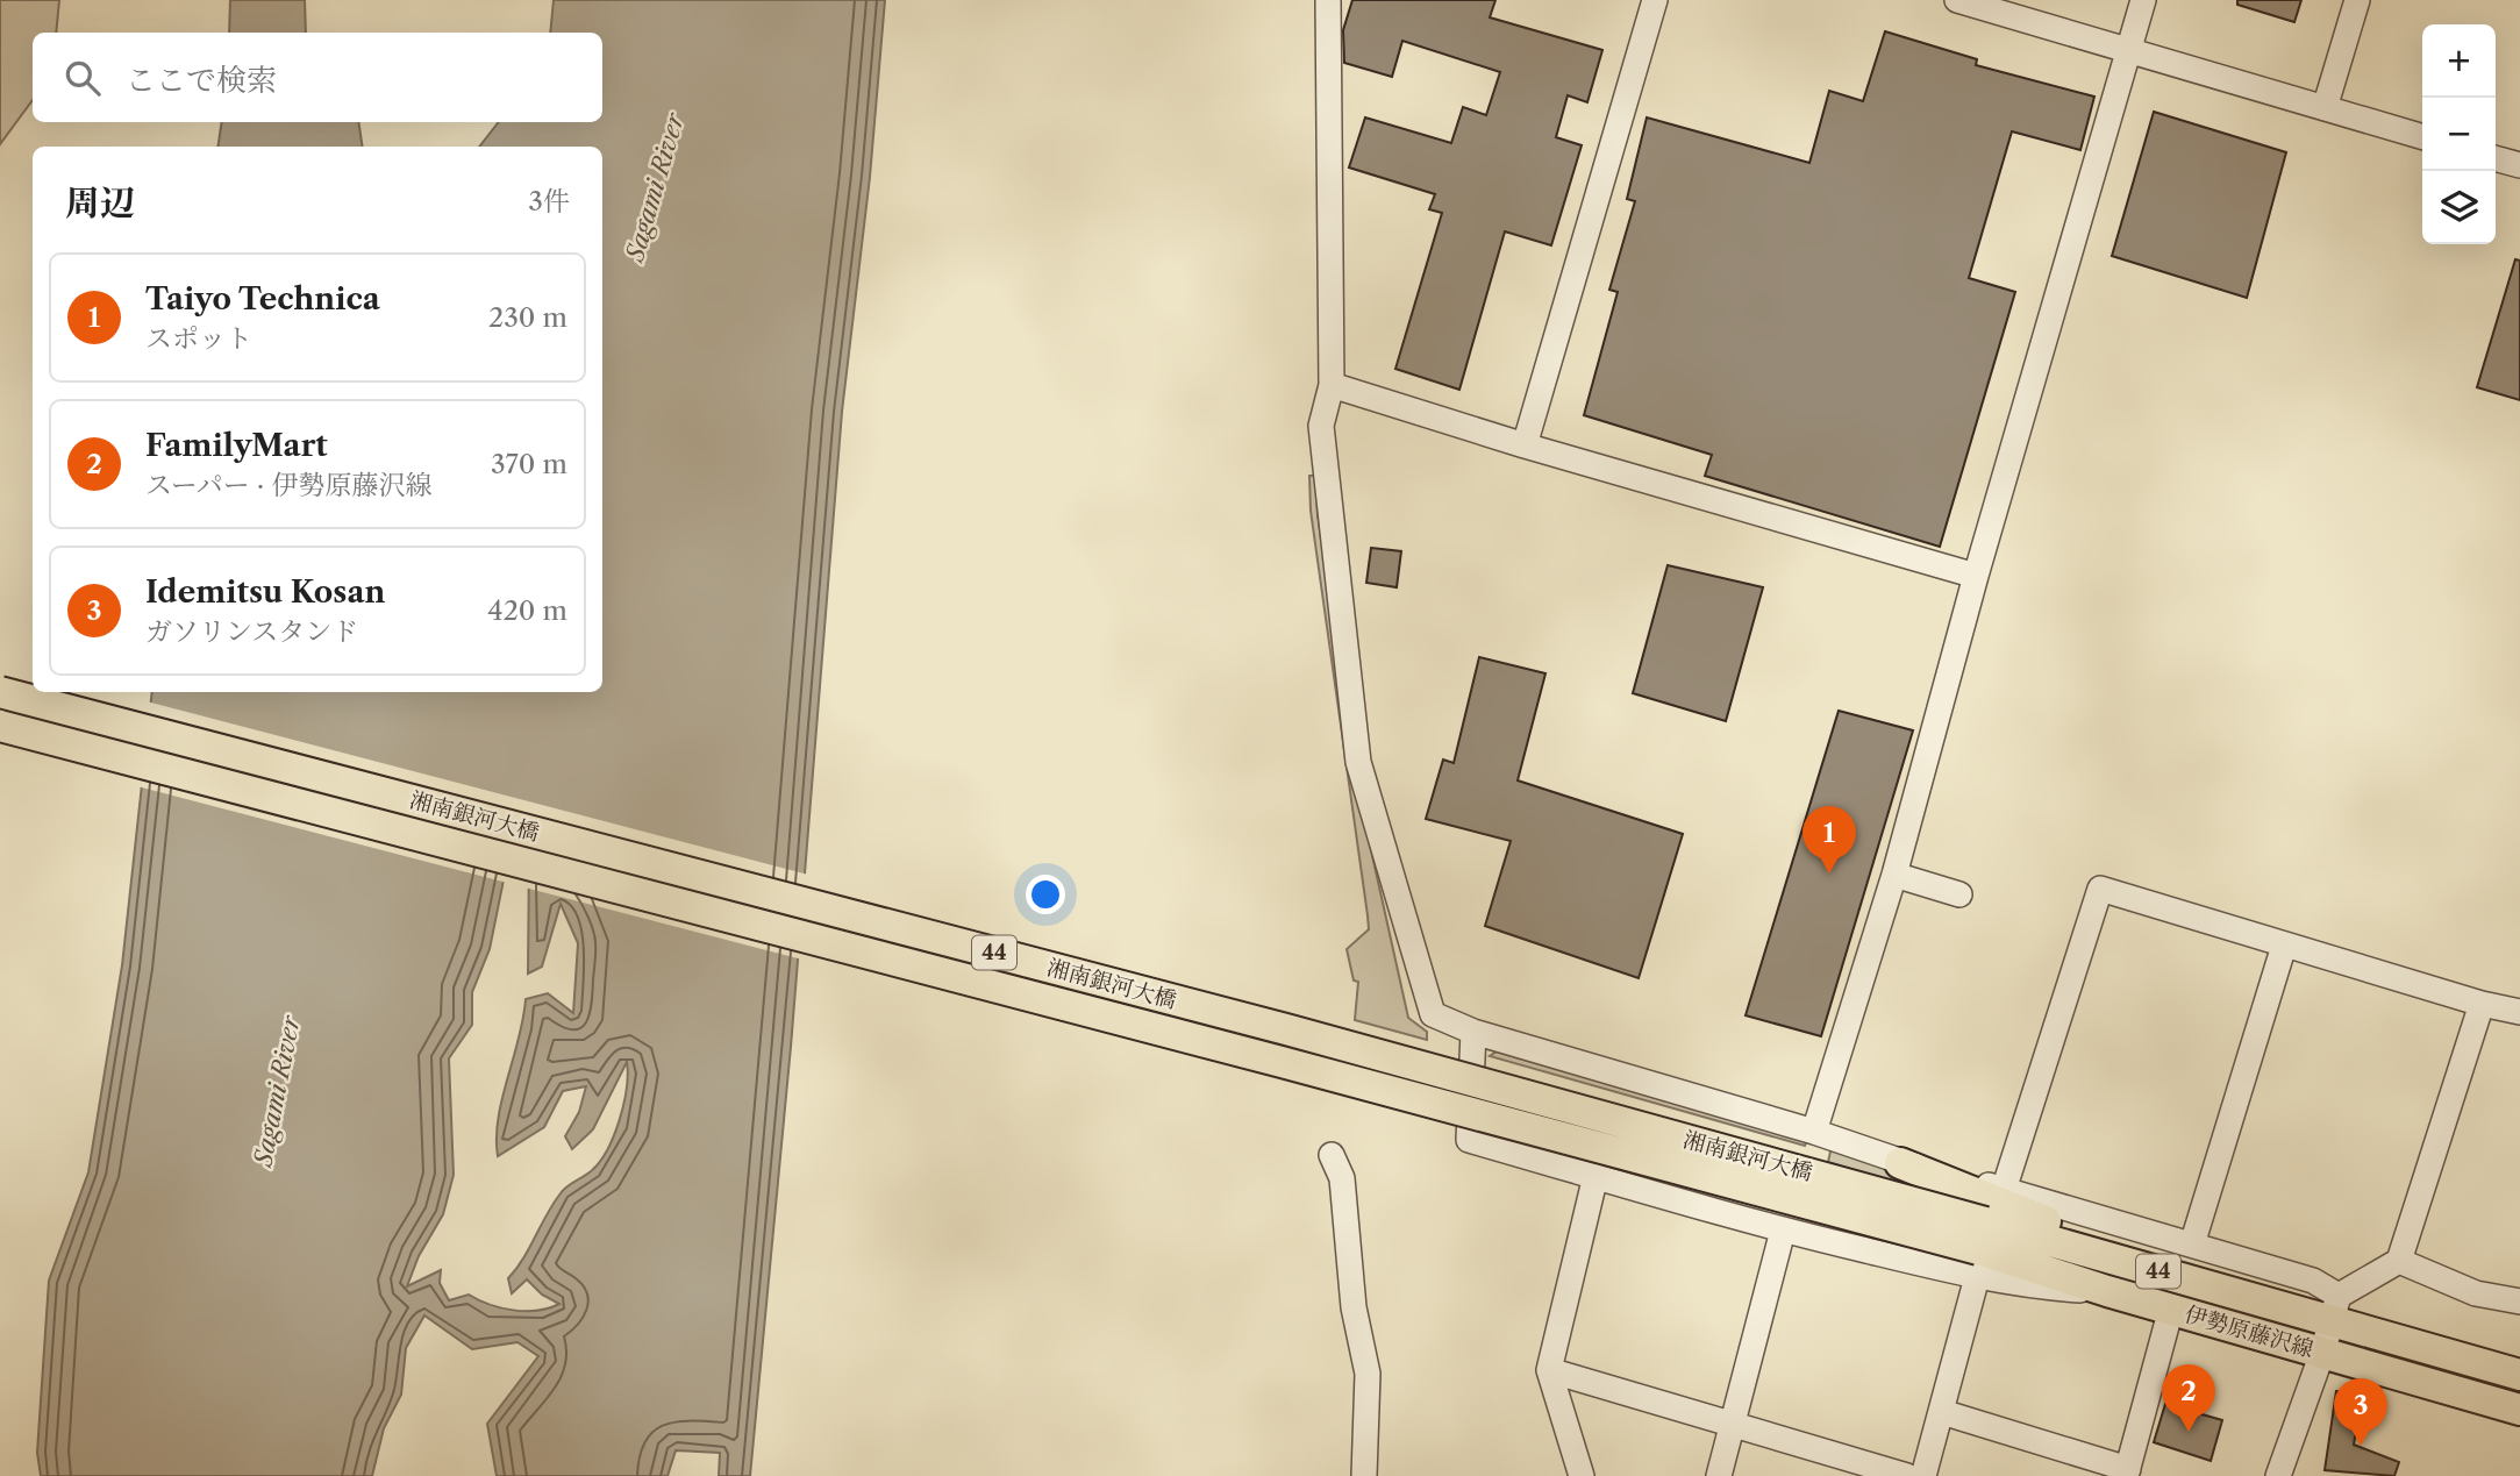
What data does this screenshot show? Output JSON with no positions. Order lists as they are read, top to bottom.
{
  "streets": {
    "main road": ["湘南銀河大橋", "44", "伊勢原藤沢線"]
  },
  "crossings": [
    ["湘南銀河大橋", "伊勢原藤沢線"]
  ],
  "water": ["Sagami River"],
  "page": {
    "map_buttons": ["+", "−"],
    "search": "ここで検索",
    "heading": ["周辺", "3件"],
    "list": [
      {
        "mark": "1",
        "name": "Taiyo Technica",
        "note": "スポット",
        "value": "230 m"
      },
      {
        "mark": "2",
        "name": "FamilyMart",
        "note": "スーパー · 伊勢原藤沢線",
        "value": "370 m"
      },
      {
        "mark": "3",
        "name": "Idemitsu Kosan",
        "note": "ガソリンスタンド",
        "value": "420 m"
      }
    ],
    "pins": ["1", "2", "3"]
  }
}
